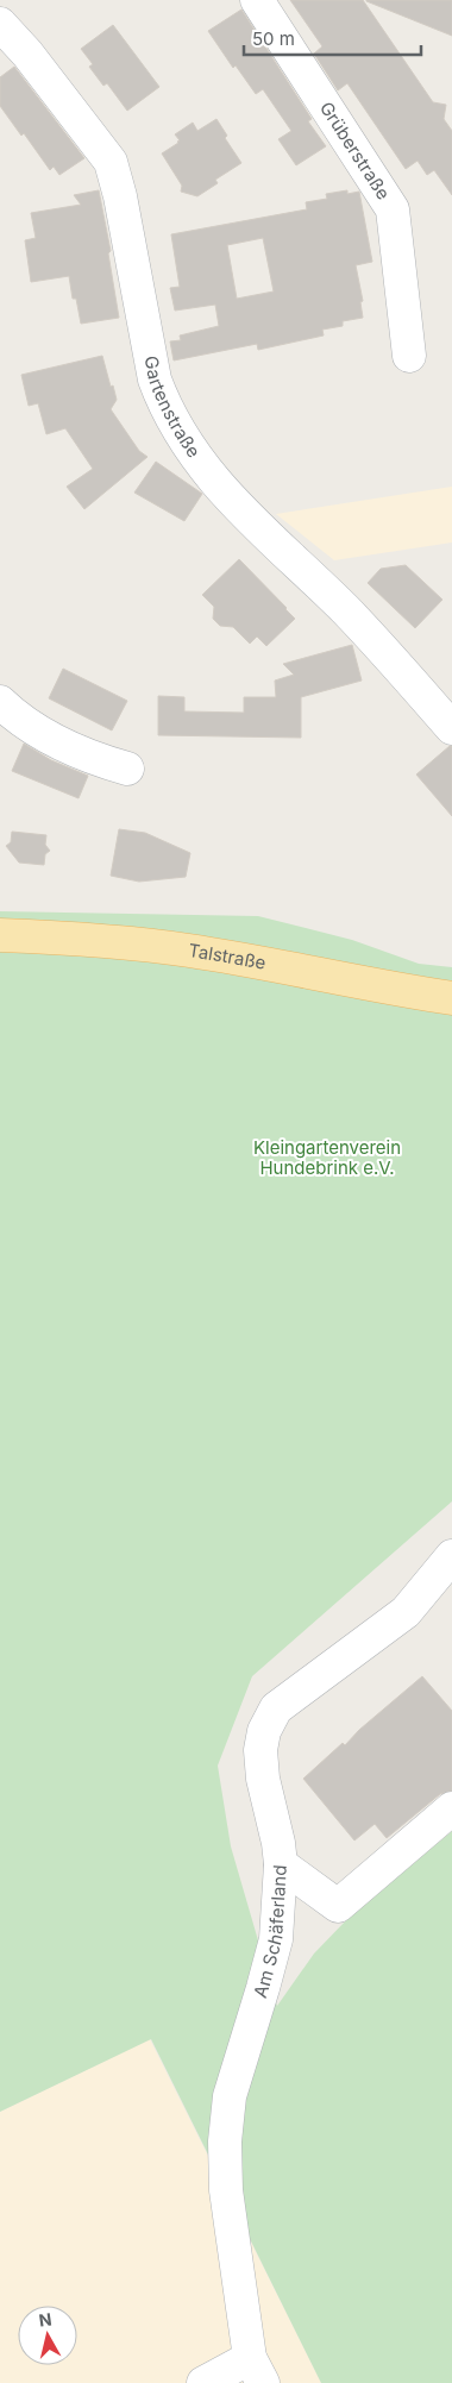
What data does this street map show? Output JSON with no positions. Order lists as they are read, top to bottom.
{
  "streets": {
    "main road": ["Talstraße"],
    "street": ["Grüberstraße", "Gartenstraße", "Am Schäferland"]
  },
  "parks": ["Kleingartenverein Hundebrink e.V."],
  "scale_bar": "50 m",
  "north": "top"
}
